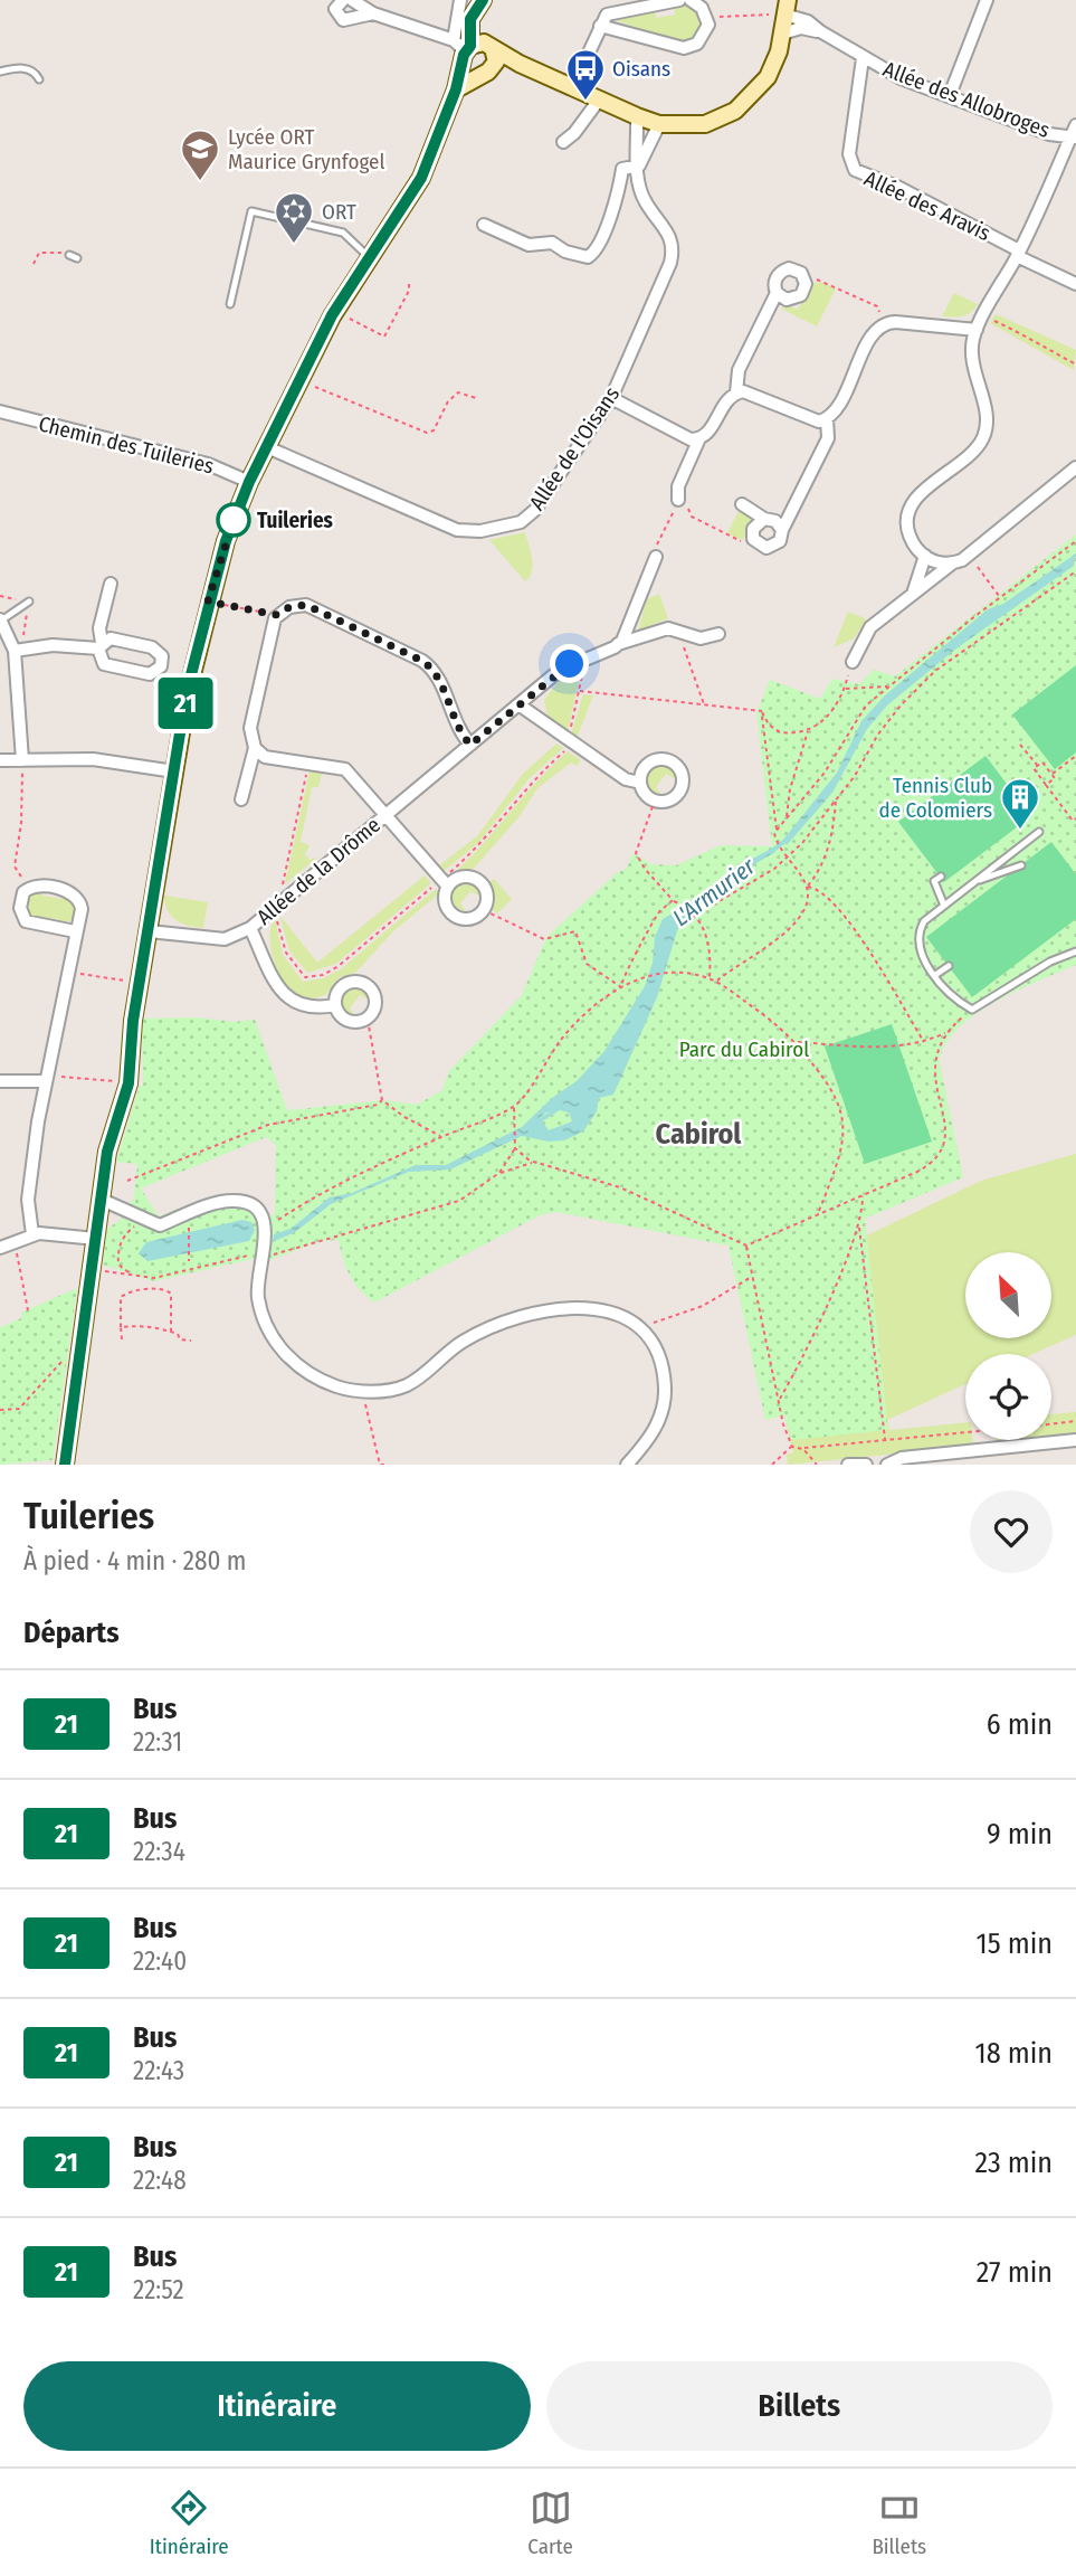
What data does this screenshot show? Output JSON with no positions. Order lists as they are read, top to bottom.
{
  "streets": {
    "street": [
      "Allée des Allobroges",
      "Allée des Aravis",
      "Chemin des Tuileries",
      "Allée de l'Oisans",
      "Allée de la Drôme"
    ]
  },
  "crossings": [
    ["Allée des Allobroges", "Allée des Aravis"]
  ],
  "districts": ["Cabirol"],
  "water": ["L'Armurier"],
  "parks": ["Parc du Cabirol"],
  "places": {
    "bus stop": ["Oisans"],
    "school or university": ["Lycée ORT Maurice Grynfogel"],
    "synagogue": ["ORT"],
    "other": ["Tuileries"],
    "building": ["Tennis Club de Colomiers"]
  },
  "lines": ["bus line 21"],
  "north": "top left",
  "page": {
    "on_map": "21",
    "heading": [
      ["Tuileries", "À pied · 4 min · 280 m"],
      "Départs"
    ],
    "list": [
      {
        "mark": "21",
        "name": "Bus",
        "note": "22:31",
        "value": "6 min"
      },
      {
        "mark": "21",
        "name": "Bus",
        "note": "22:34",
        "value": "9 min"
      },
      {
        "mark": "21",
        "name": "Bus",
        "note": "22:40",
        "value": "15 min"
      },
      {
        "mark": "21",
        "name": "Bus",
        "note": "22:43",
        "value": "18 min"
      },
      {
        "mark": "21",
        "name": "Bus",
        "note": "22:48",
        "value": "23 min"
      },
      {
        "mark": "21",
        "name": "Bus",
        "note": "22:52",
        "value": "27 min"
      }
    ],
    "buttons": ["Itinéraire", "Billets"],
    "tabs": ["Itinéraire", "Carte", "Billets"]
  }
}
